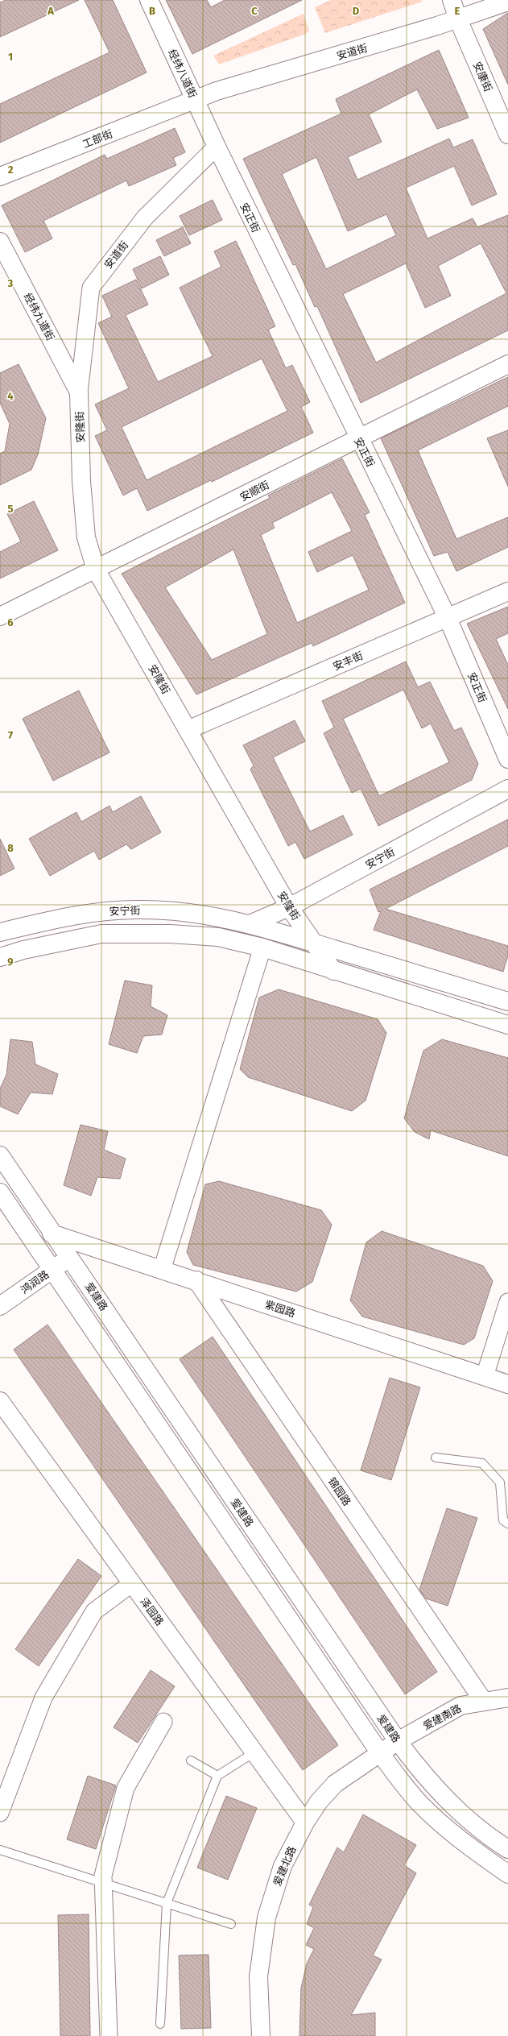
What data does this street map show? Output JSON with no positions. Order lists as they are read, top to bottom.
{
  "streets": {
    "street": [
      "安道街",
      "经纬八道街",
      "安康街",
      "工部街",
      "安正街",
      "经纬九道街",
      "安隆街",
      "安顺街",
      "安丰街",
      "安宁街",
      "鸿润路",
      "爱建路",
      "紫园路",
      "锦园路",
      "泽园路",
      "爱建南路",
      "爱建北路"
    ]
  },
  "crossings": [
    ["安道街", "经纬八道街"],
    ["安道街", "安康街"],
    ["安道街", "工部街"],
    ["安道街", "安正街"],
    ["安道街", "经纬九道街"],
    ["安道街", "安隆街"],
    ["经纬八道街", "工部街"],
    ["经纬八道街", "安正街"],
    ["安正街", "安顺街"],
    ["安正街", "安丰街"],
    ["经纬九道街", "安隆街"],
    ["安隆街", "安顺街"],
    ["安隆街", "安丰街"],
    ["安隆街", "安宁街"],
    ["鸿润路", "爱建路"],
    ["爱建路", "紫园路"],
    ["爱建路", "爱建南路"],
    ["爱建路", "爱建北路"],
    ["紫园路", "锦园路"],
    ["锦园路", "爱建南路"],
    ["泽园路", "爱建北路"],
    ["爱建南路", "爱建北路"]
  ],
  "grid": {
    "columns": [
      "A",
      "B",
      "C",
      "D",
      "E"
    ],
    "rows": [
      "1",
      "2",
      "3",
      "4",
      "5",
      "6",
      "7",
      "8",
      "9"
    ]
  }
}
